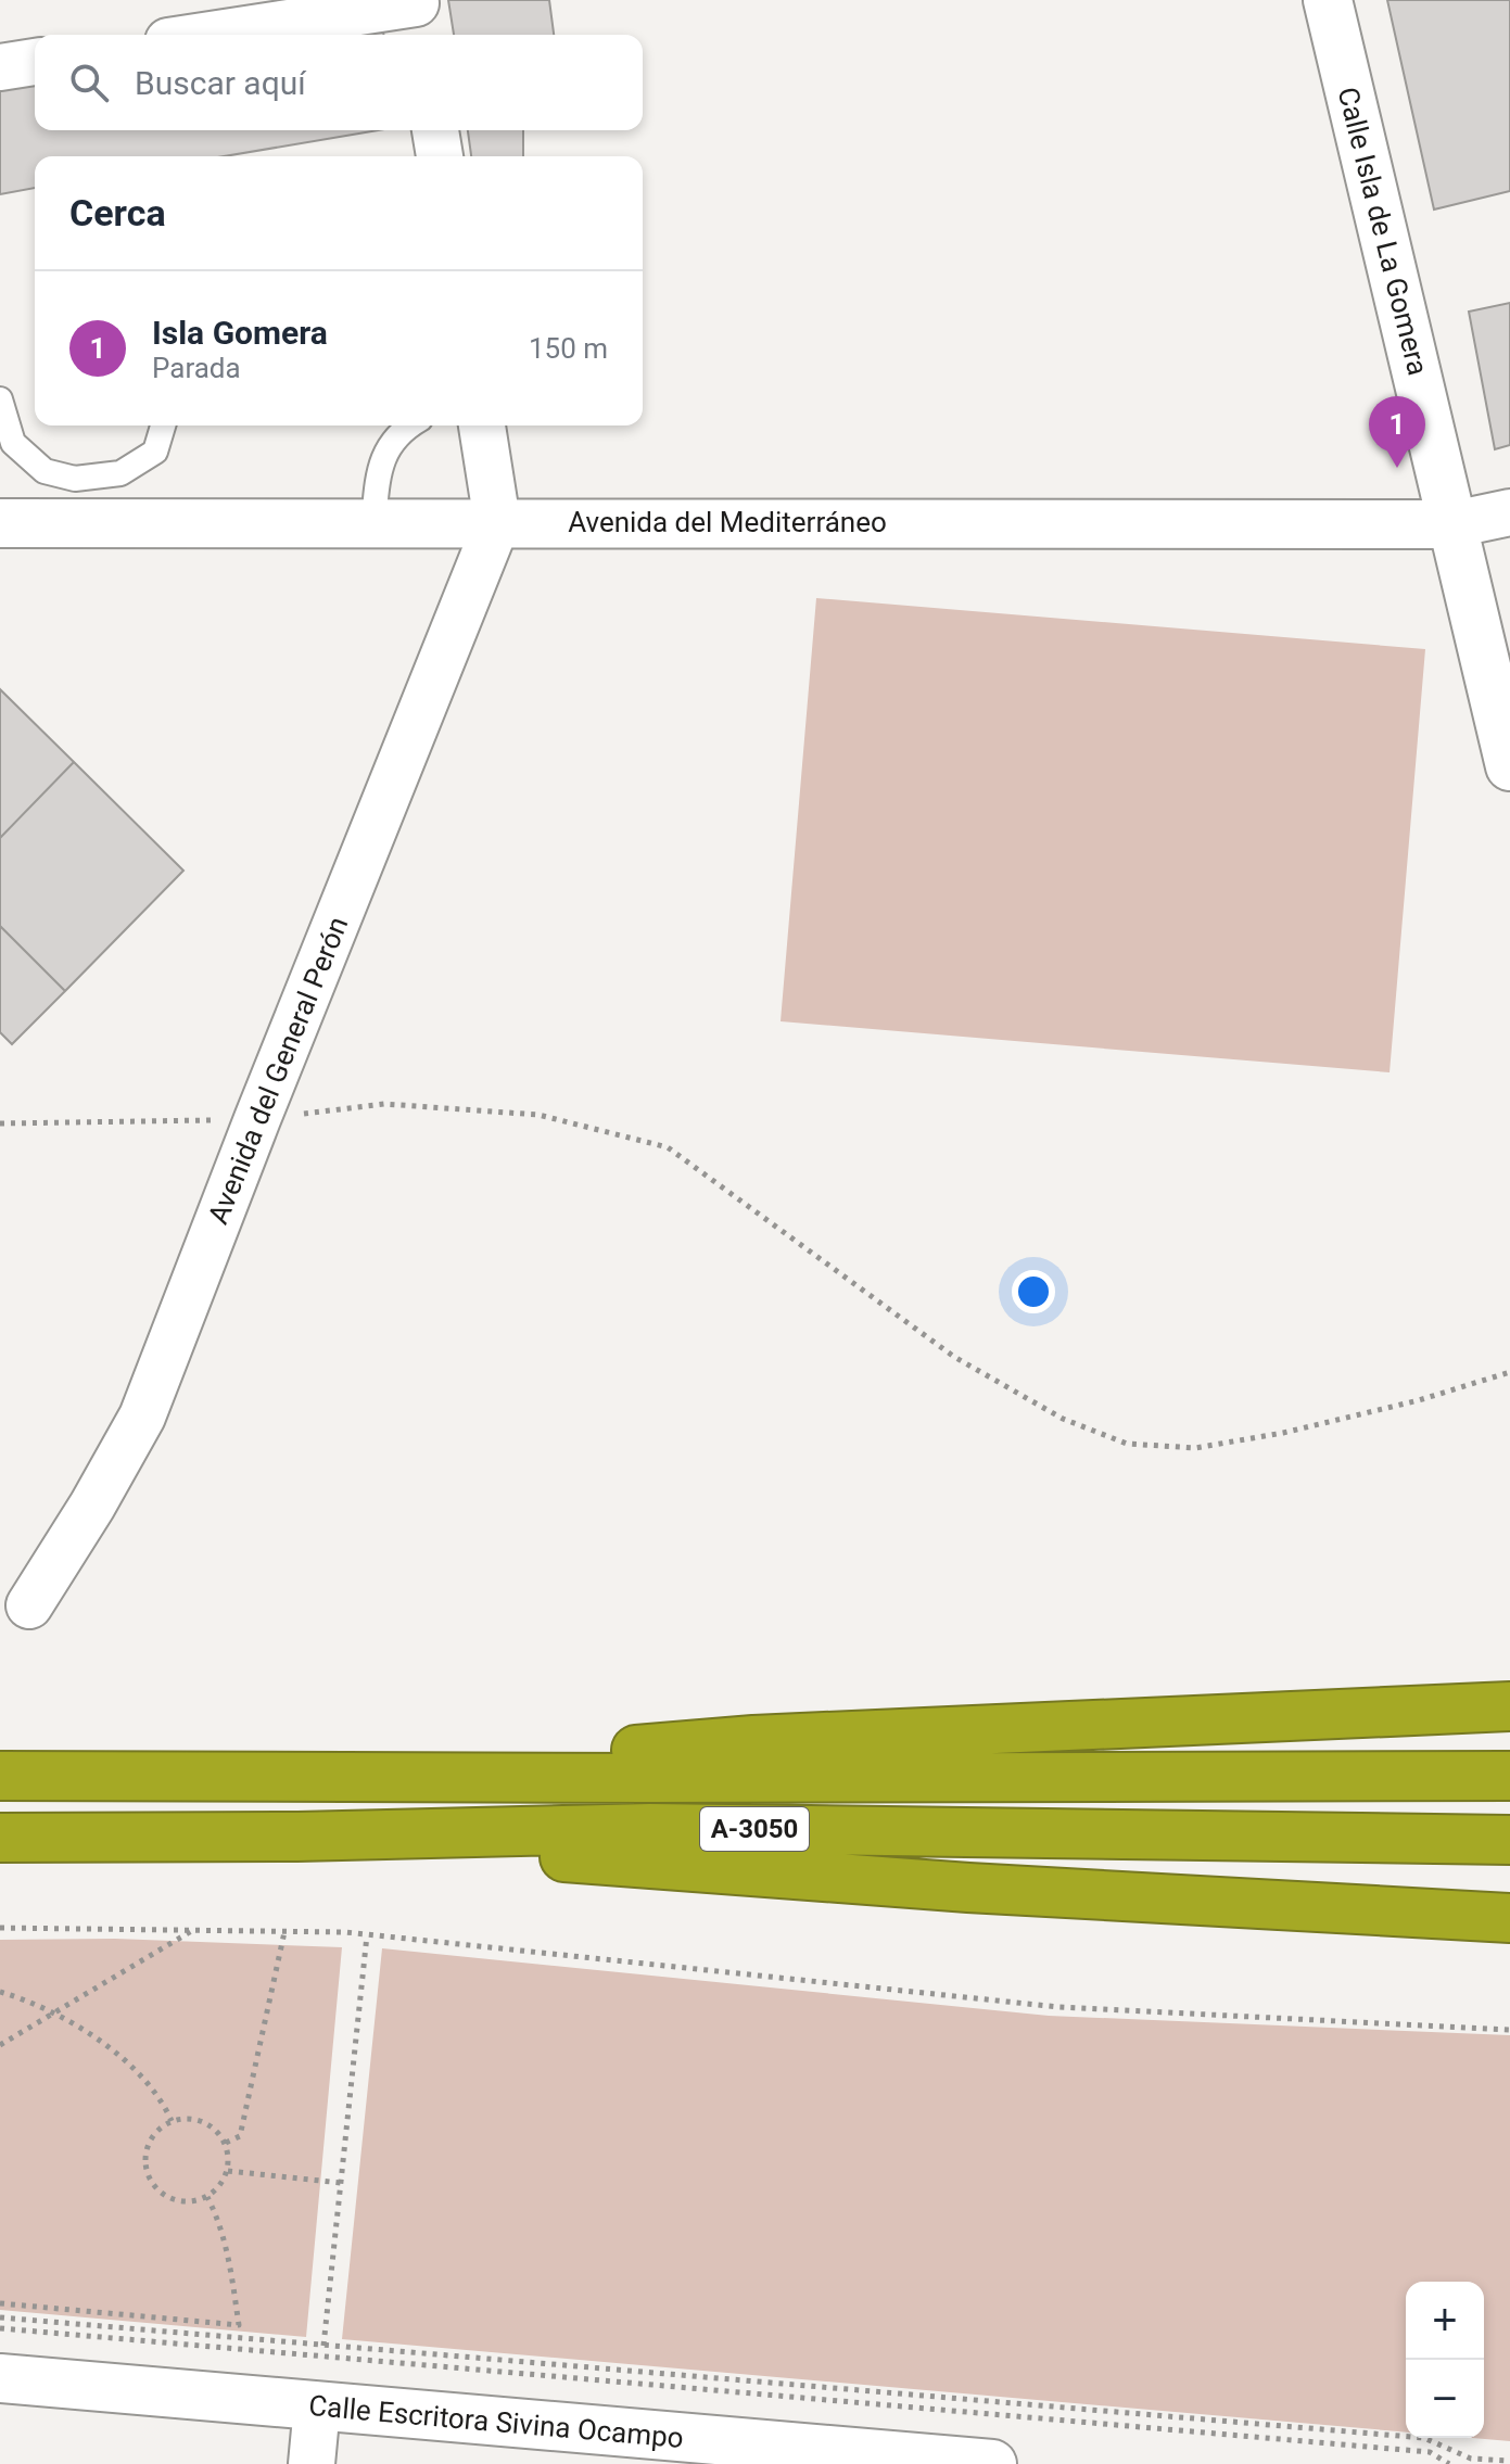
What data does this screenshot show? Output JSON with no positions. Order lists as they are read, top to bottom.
{
  "streets": {
    "highway": ["A-3050"],
    "main road": ["Calle Isla de La Gomera", "Avenida del Mediterráneo", "Calle Escritora Sivina Ocampo"],
    "street": ["Avenida del General Perón"]
  },
  "crossings": [
    ["Calle Isla de La Gomera", "Avenida del Mediterráneo"],
    ["Avenida del Mediterráneo", "Avenida del General Perón"]
  ],
  "page": {
    "search": "Buscar aquí",
    "heading": "Cerca",
    "list": [
      {
        "mark": "1",
        "name": "Isla Gomera",
        "note": "Parada",
        "value": "150 m"
      }
    ],
    "pins": "1",
    "map_buttons": ["+", "−"]
  }
}
